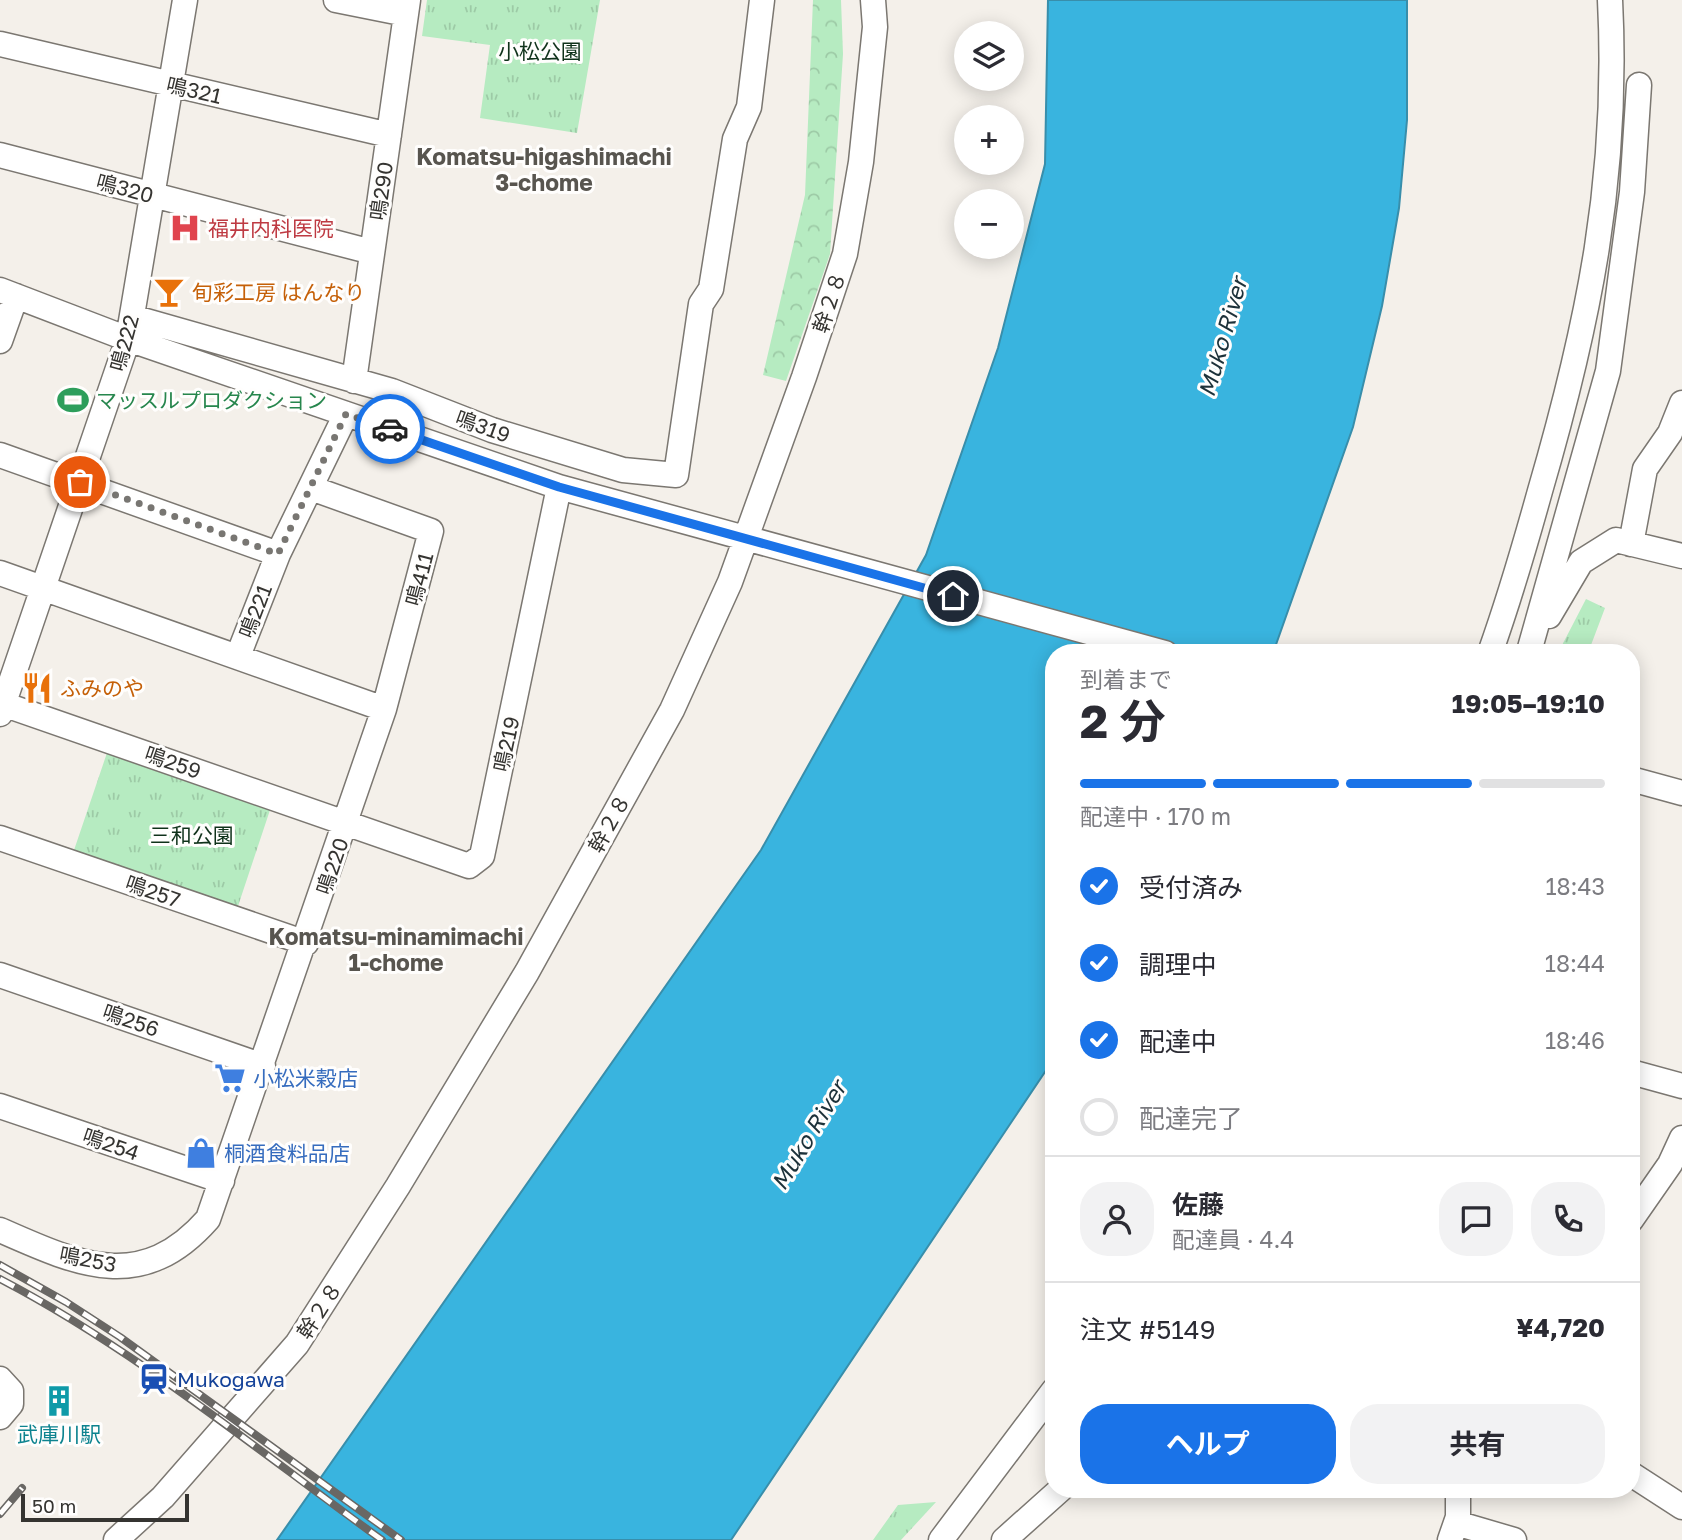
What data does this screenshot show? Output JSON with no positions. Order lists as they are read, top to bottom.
{
  "streets": {
    "street": [
      "鳴321",
      "鳴320",
      "鳴290",
      "幹２８",
      "鳴222",
      "鳴319",
      "鳴411",
      "鳴221",
      "鳴219",
      "鳴259",
      "鳴220",
      "鳴257",
      "鳴256",
      "鳴254",
      "鳴253"
    ]
  },
  "crossings": [
    ["鳴321", "鳴290"],
    ["鳴321", "鳴222"],
    ["鳴320", "鳴290"],
    ["鳴320", "鳴222"],
    ["鳴290", "鳴319"],
    ["鳴222", "鳴319"],
    ["鳴222", "鳴259"],
    ["鳴411", "鳴221"],
    ["鳴411", "鳴220"],
    ["鳴219", "鳴259"],
    ["鳴219", "鳴220"],
    ["鳴259", "鳴220"],
    ["鳴220", "鳴257"],
    ["鳴220", "鳴256"],
    ["鳴220", "鳴254"],
    ["鳴220", "鳴253"],
    ["鳴254", "鳴253"]
  ],
  "districts": ["Komatsu-higashimachi 3-chome", "Komatsu-minamimachi 1-chome"],
  "water": ["Muko River"],
  "parks": ["小松公園", "三和公園"],
  "places": {
    "hospital": ["福井内科医院"],
    "bar": ["旬彩工房 はんなり"],
    "sports": ["マッスルプロダクション"],
    "restaurant": ["ふみのや"],
    "supermarket": ["小松米穀店"],
    "shop": ["桐酒食料品店"],
    "station": ["Mukogawa"],
    "building": ["武庫川駅"]
  },
  "scale_bar": "50 m",
  "page": {
    "map_buttons": ["+", "−"],
    "heading": ["2 分", "到着まで", "19:05–19:10"],
    "panel": [
      "佐藤",
      "配達員 · 4.4",
      "注文 #5149",
      "¥4,720"
    ],
    "bar": "配達中 · 170 m",
    "list": [
      ["受付済み", "18:43"],
      ["調理中", "18:44"],
      ["配達中", "18:46"],
      "配達完了"
    ],
    "buttons": ["ヘルプ", "共有"],
    "scale": "50 m"
  }
}
